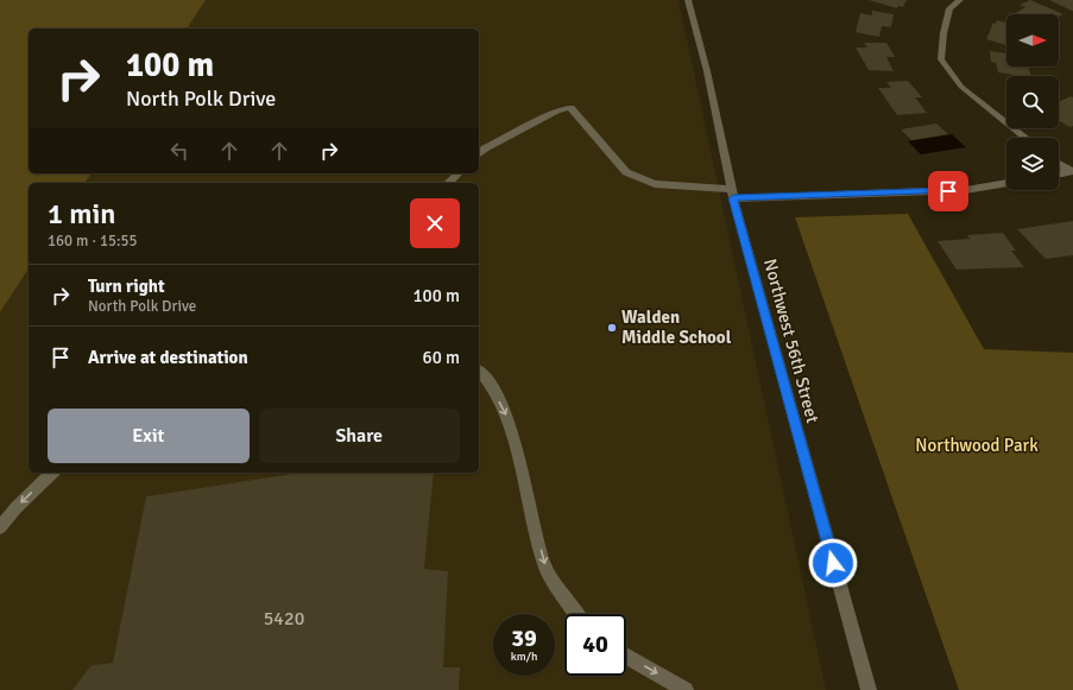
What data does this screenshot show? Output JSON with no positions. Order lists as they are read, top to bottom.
{
  "streets": {
    "street": ["Northwest 56th Street"]
  },
  "parks": ["Northwood Park"],
  "places": ["Walden Middle School"],
  "house_numbers": ["5420"],
  "north": "right",
  "page": {
    "turn": ["100 m", "North Polk Drive"],
    "heading": ["1 min", "160 m · 15:55"],
    "list": [
      {
        "name": "Turn right",
        "note": "North Polk Drive",
        "value": "100 m"
      },
      {
        "name": "Arrive at destination",
        "value": "60 m"
      }
    ],
    "buttons": ["Exit", "Share"],
    "speed": "39 km/h",
    "limit": "40"
  }
}
